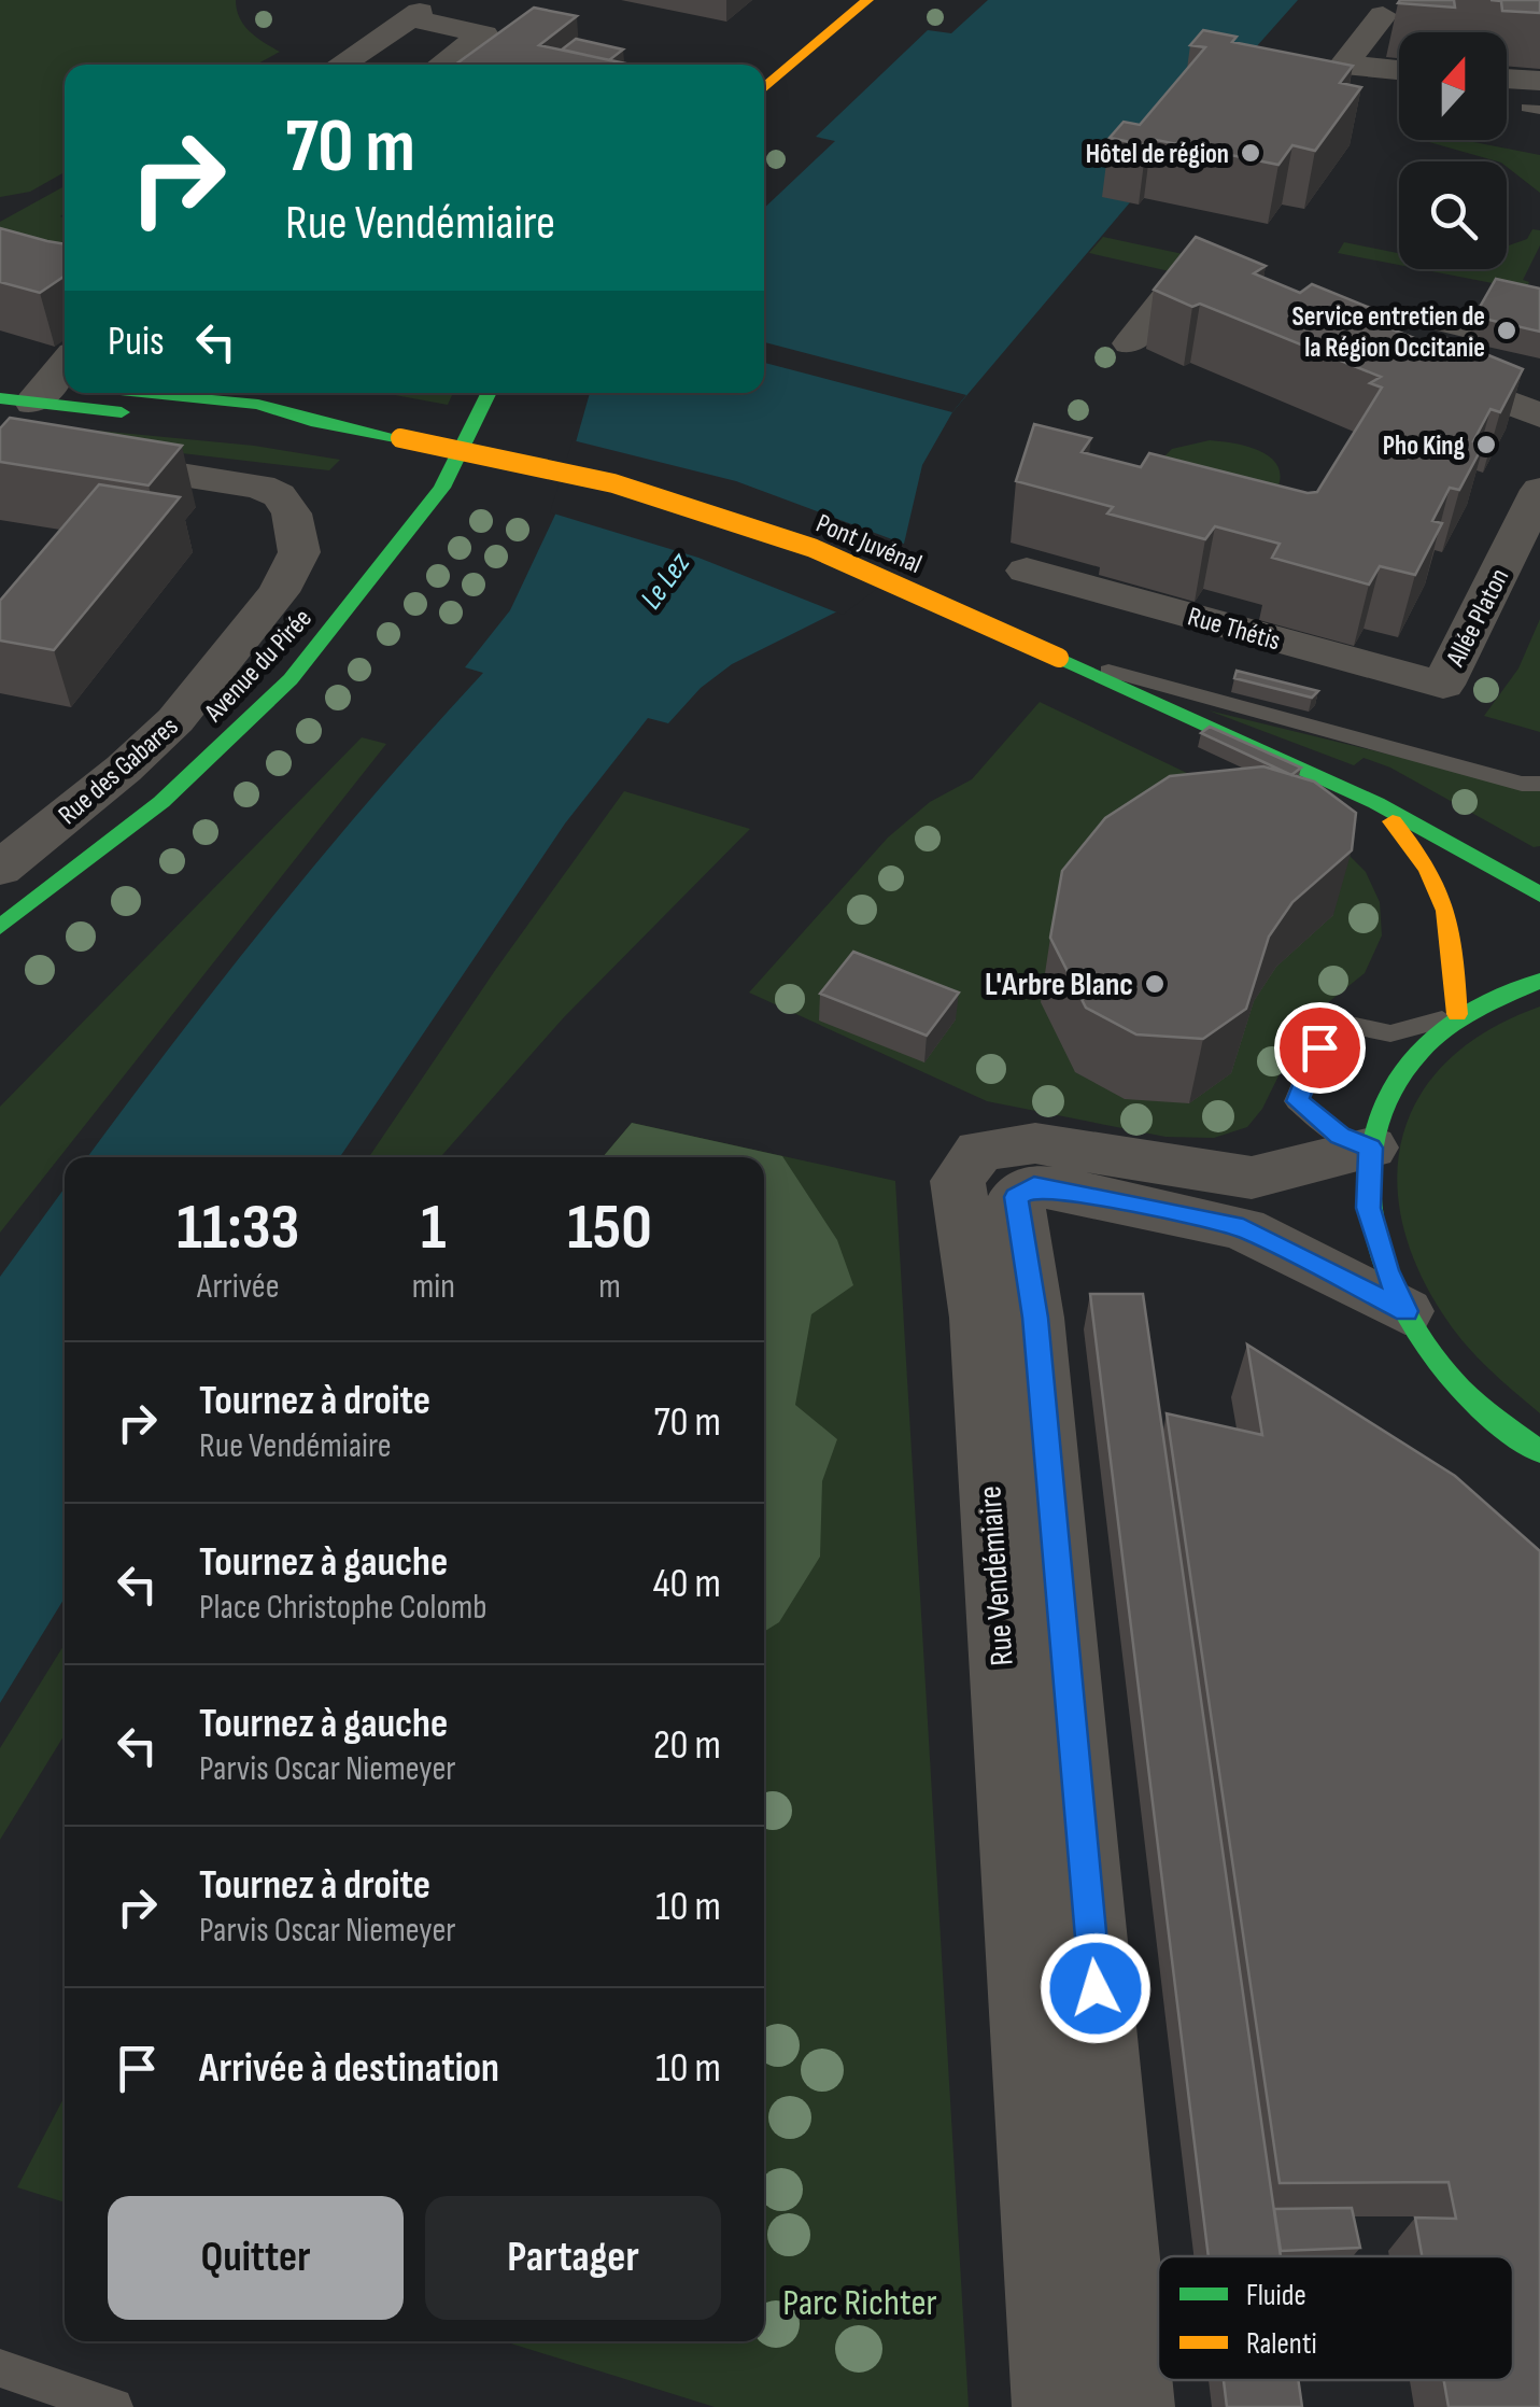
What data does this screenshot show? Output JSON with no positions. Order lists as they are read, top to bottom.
{
  "streets": {
    "main road": ["Pont Juvénal", "Avenue du Pirée"],
    "street": [
      "Allée Platon",
      "Rue Thétis",
      "Rue des Gabares",
      "Rue Vendémiaire"
    ]
  },
  "crossings": [
    ["Allée Platon", "Rue Thétis"]
  ],
  "water": ["Le Lez"],
  "parks": ["Parc Richter"],
  "places": [
    "Hôtel de région",
    "Service entretien de la Région Occitanie",
    "Pho King",
    "L'Arbre Blanc"
  ],
  "legend": ["Fluide", "Ralenti"],
  "north": "top",
  "page": {
    "turn": ["70 m", "Rue Vendémiaire"],
    "then": "Puis",
    "eta": [
      "11:33",
      "Arrivée",
      "1",
      "min",
      "150",
      "m"
    ],
    "list": [
      {
        "name": "Tournez à droite",
        "note": "Rue Vendémiaire",
        "value": "70 m"
      },
      {
        "name": "Tournez à gauche",
        "note": "Place Christophe Colomb",
        "value": "40 m"
      },
      {
        "name": "Tournez à gauche",
        "note": "Parvis Oscar Niemeyer",
        "value": "20 m"
      },
      {
        "name": "Tournez à droite",
        "note": "Parvis Oscar Niemeyer",
        "value": "10 m"
      },
      {
        "name": "Arrivée à destination",
        "value": "10 m"
      }
    ],
    "buttons": ["Quitter", "Partager"]
  }
}
